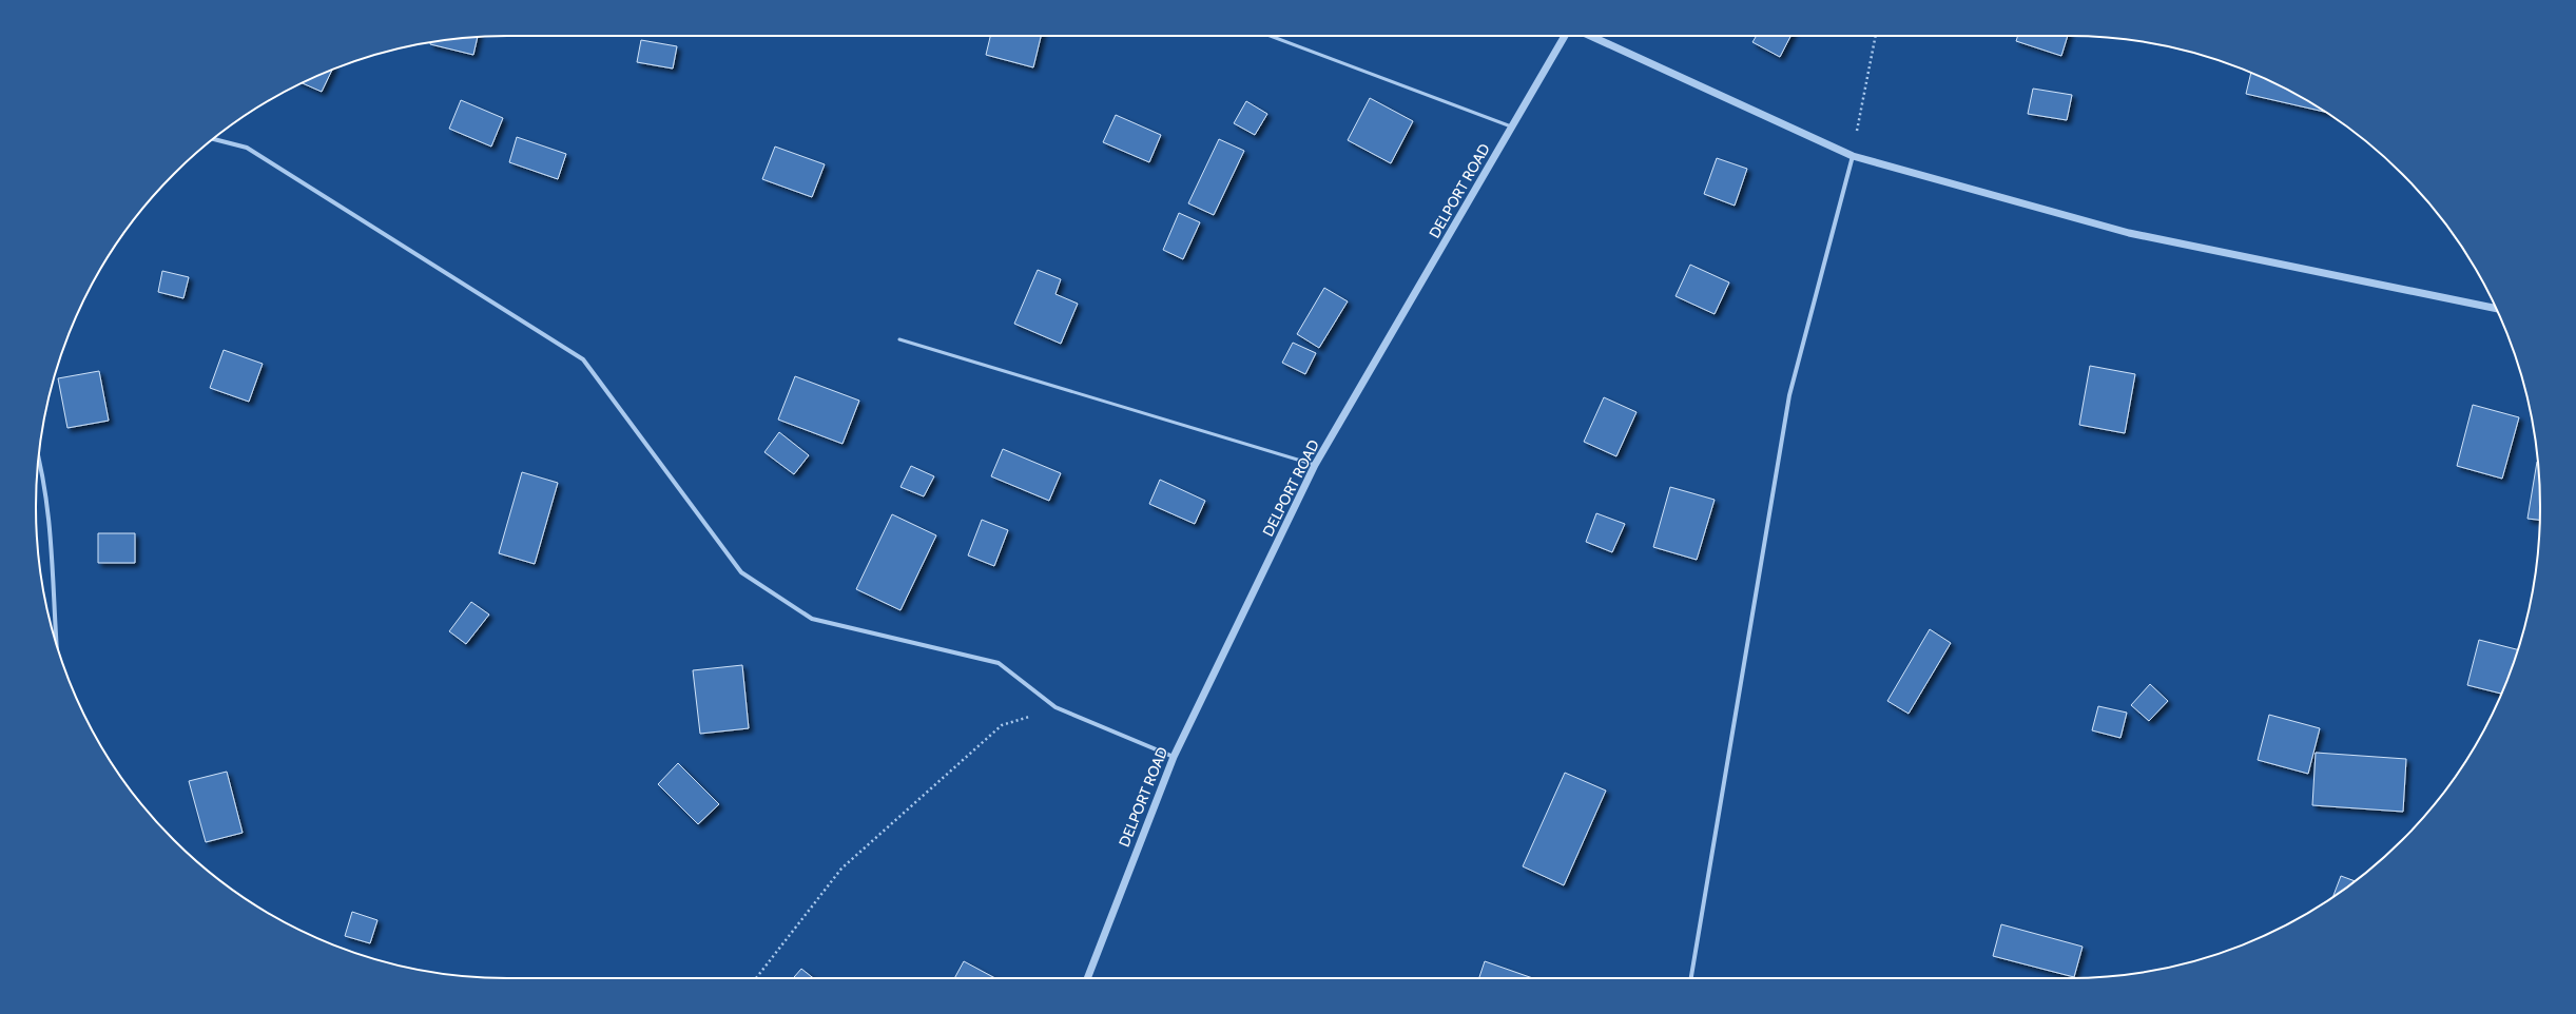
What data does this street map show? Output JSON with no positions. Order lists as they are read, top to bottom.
{
  "streets": {
    "street": ["DELPORT ROAD"]
  }
}
